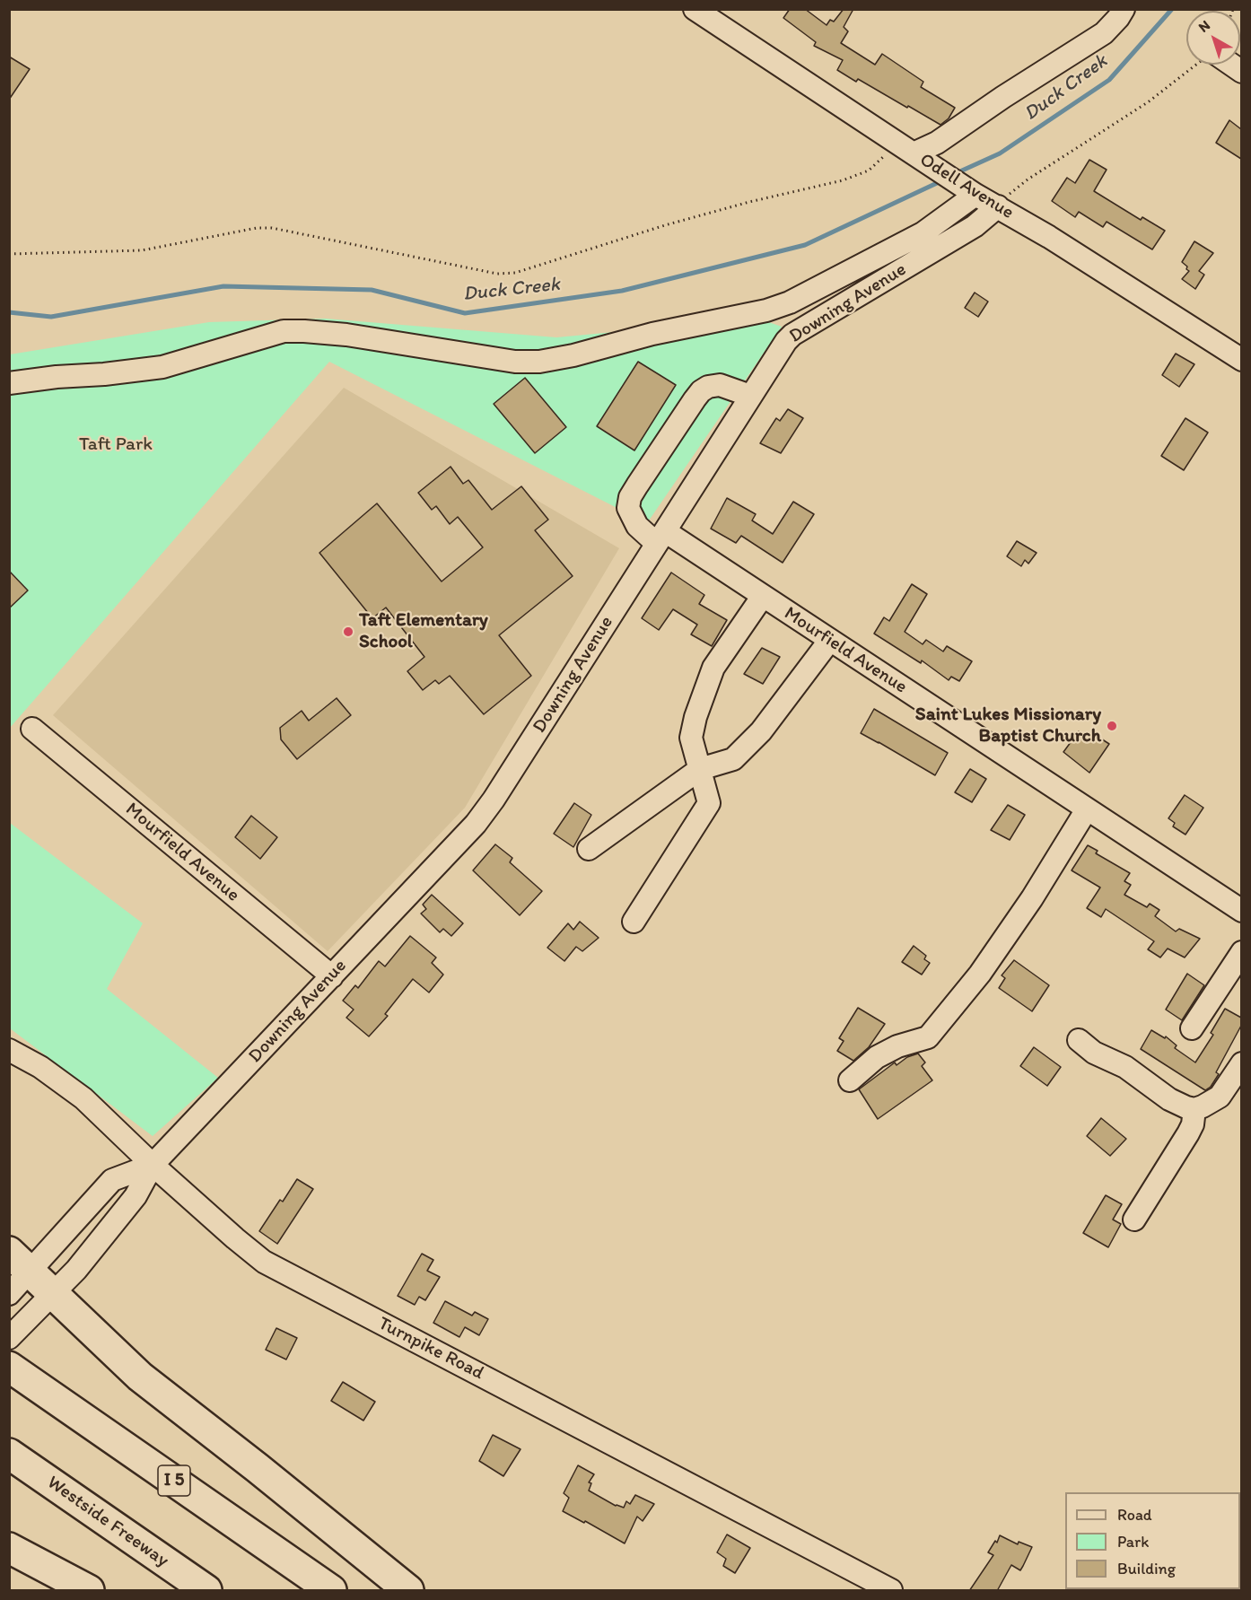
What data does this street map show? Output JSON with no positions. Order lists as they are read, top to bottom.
{
  "streets": {
    "highway": ["I 5", "Westside Freeway"],
    "street": [
      "Odell Avenue",
      "Downing Avenue",
      "Mourfield Avenue",
      "Turnpike Road"
    ]
  },
  "crossings": [
    ["Odell Avenue", "Downing Avenue"],
    ["Downing Avenue", "Mourfield Avenue"],
    ["Downing Avenue", "Turnpike Road"]
  ],
  "water": ["Duck Creek"],
  "parks": ["Taft Park"],
  "places": ["Taft Elementary School", "Saint Lukes Missionary Baptist Church"],
  "legend": ["Road", "Park", "Building"],
  "north": "top left"
}
